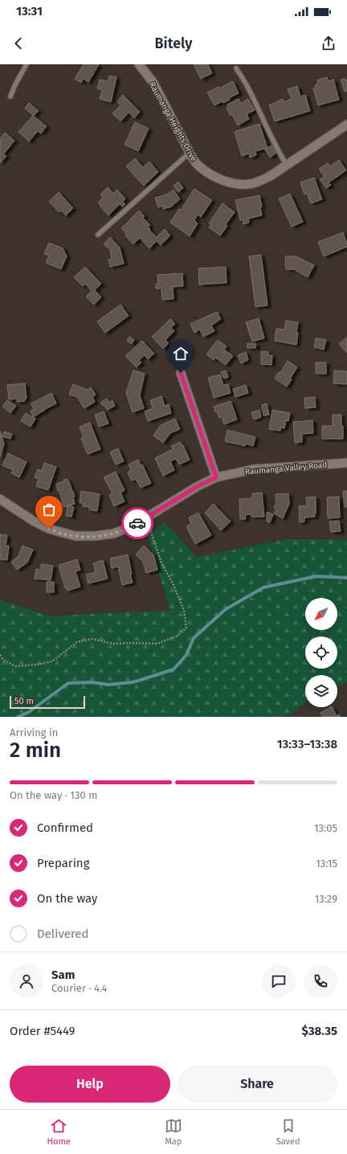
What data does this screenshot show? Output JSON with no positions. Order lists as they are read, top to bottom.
{
  "streets": {
    "street": ["Raumanga Heights Drive", "Raumanga Valley Road"]
  },
  "scale_bar": "50 m",
  "north": "bottom left",
  "page": {
    "status": "13:31",
    "header": "Bitely",
    "scale": "50 m",
    "heading": ["2 min", "Arriving in", "13:33–13:38"],
    "panel": [
      "Sam",
      "Courier · 4.4",
      "Order #5449",
      "$38.35"
    ],
    "bar": "On the way · 130 m",
    "list": [
      ["Confirmed", "13:05"],
      ["Preparing", "13:15"],
      ["On the way", "13:29"],
      "Delivered"
    ],
    "buttons": ["Help", "Share"],
    "tabs": ["Home", "Map", "Saved"]
  }
}
